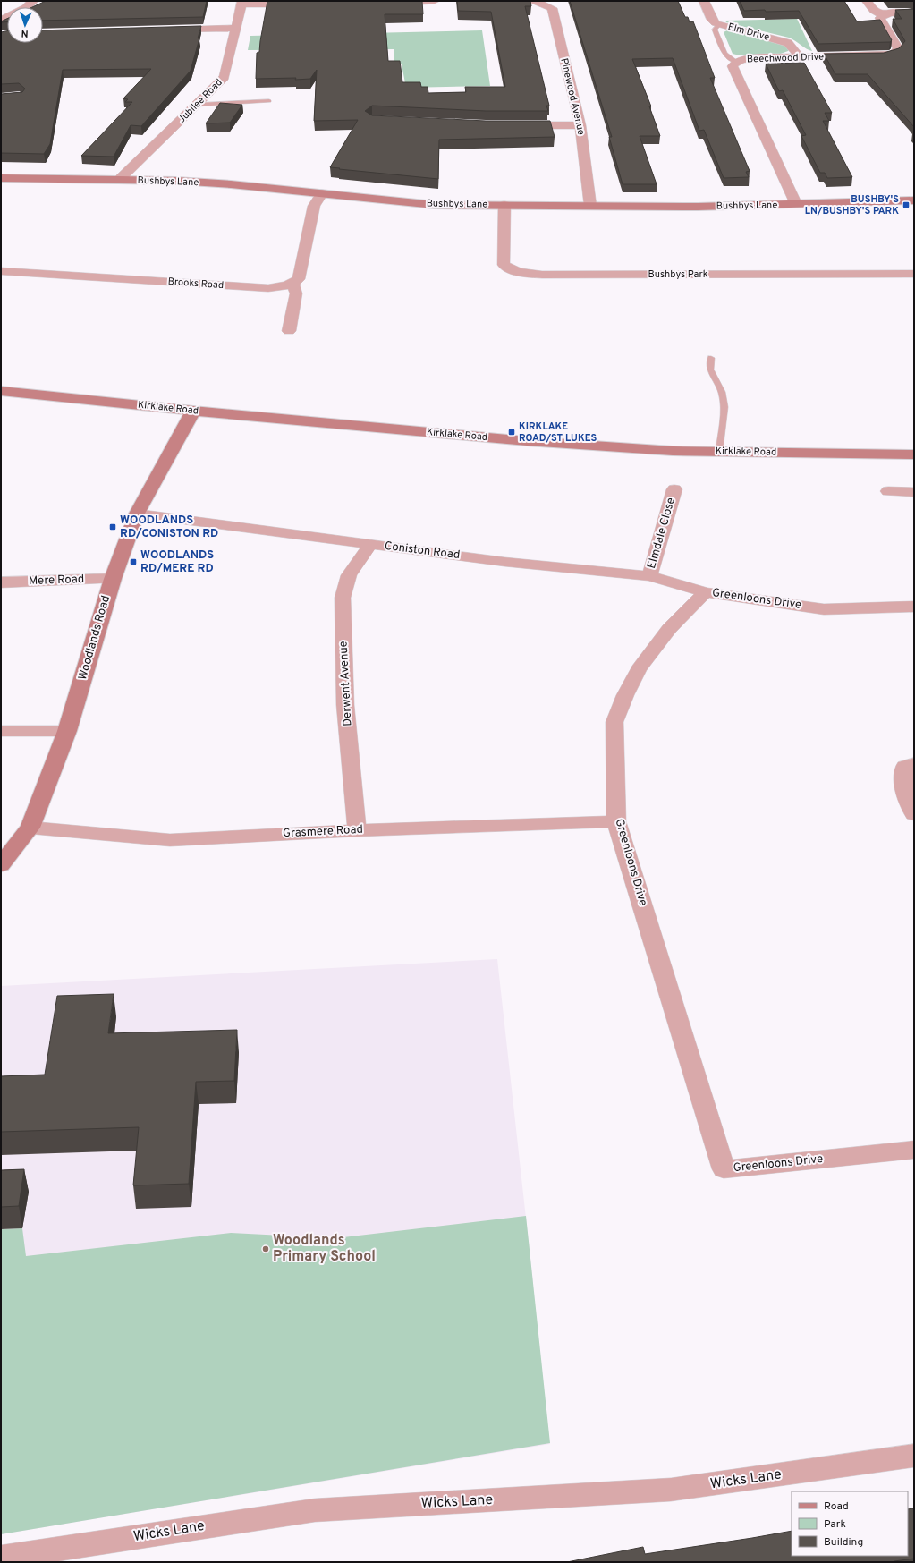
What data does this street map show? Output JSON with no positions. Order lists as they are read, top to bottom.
{
  "streets": {
    "street": [
      "Elm Drive",
      "Beechwood Drive",
      "Pinewood Avenue",
      "Jubilee Road",
      "Bushbys Lane",
      "Bushbys Park",
      "Brooks Road",
      "Kirklake Road",
      "Elmdale Close",
      "Coniston Road",
      "Mere Road",
      "Greenloons Drive",
      "Woodlands Road",
      "Derwent Avenue",
      "Grasmere Road",
      "Wicks Lane"
    ]
  },
  "crossings": [
    ["Elm Drive", "Beechwood Drive"],
    ["Beechwood Drive", "Bushbys Lane"],
    ["Pinewood Avenue", "Bushbys Lane"],
    ["Jubilee Road", "Bushbys Lane"],
    ["Bushbys Lane", "Bushbys Park"],
    ["Kirklake Road", "Woodlands Road"],
    ["Elmdale Close", "Coniston Road"],
    ["Coniston Road", "Greenloons Drive"],
    ["Coniston Road", "Woodlands Road"],
    ["Coniston Road", "Derwent Avenue"],
    ["Mere Road", "Woodlands Road"],
    ["Greenloons Drive", "Grasmere Road"],
    ["Woodlands Road", "Grasmere Road"],
    ["Derwent Avenue", "Grasmere Road"]
  ],
  "places": {
    "transit": [
      "BUSHBY'S LN/BUSHBY'S PARK",
      "KIRKLAKE ROAD/ST LUKES",
      "WOODLANDS RD/CONISTON RD",
      "WOODLANDS RD/MERE RD"
    ],
    "other": ["Woodlands Primary School"]
  },
  "legend": ["Road", "Park", "Building"],
  "north": "bottom"
}
